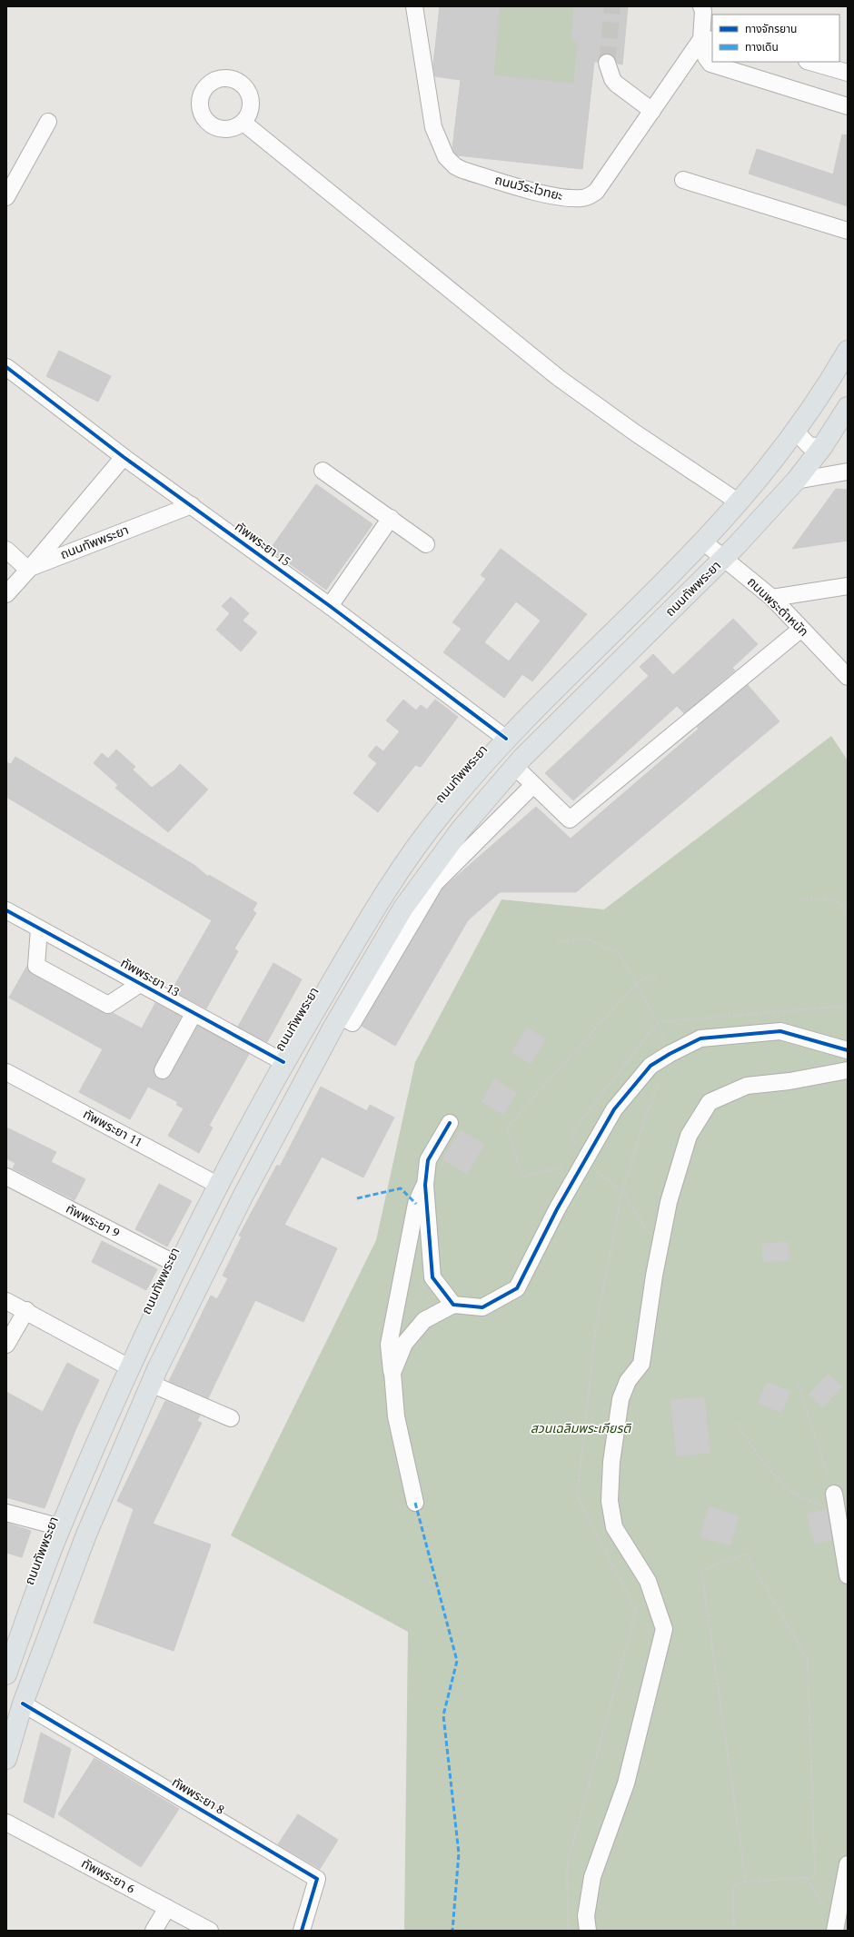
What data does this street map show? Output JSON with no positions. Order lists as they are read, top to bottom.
{
  "streets": {
    "main road": ["ถนนทัพพระยา"],
    "street": [
      "ถนนวีระไวทยะ",
      "ทัพพระยา 15",
      "ถนนพระตำหนัก",
      "ทัพพระยา 13",
      "ทัพพระยา 11",
      "ทัพพระยา 9",
      "ทัพพระยา 8",
      "ทัพพระยา 6"
    ]
  },
  "crossings": [
    ["ถนนทัพพระยา", "ทัพพระยา 15"],
    ["ถนนทัพพระยา", "ถนนพระตำหนัก"],
    ["ถนนทัพพระยา", "ทัพพระยา 13"],
    ["ถนนทัพพระยา", "ทัพพระยา 11"],
    ["ถนนทัพพระยา", "ทัพพระยา 9"],
    ["ถนนทัพพระยา", "ทัพพระยา 8"]
  ],
  "parks": ["สวนเฉลิมพระเกียรติ"],
  "legend": ["ทางจักรยาน", "ทางเดิน"]
}
